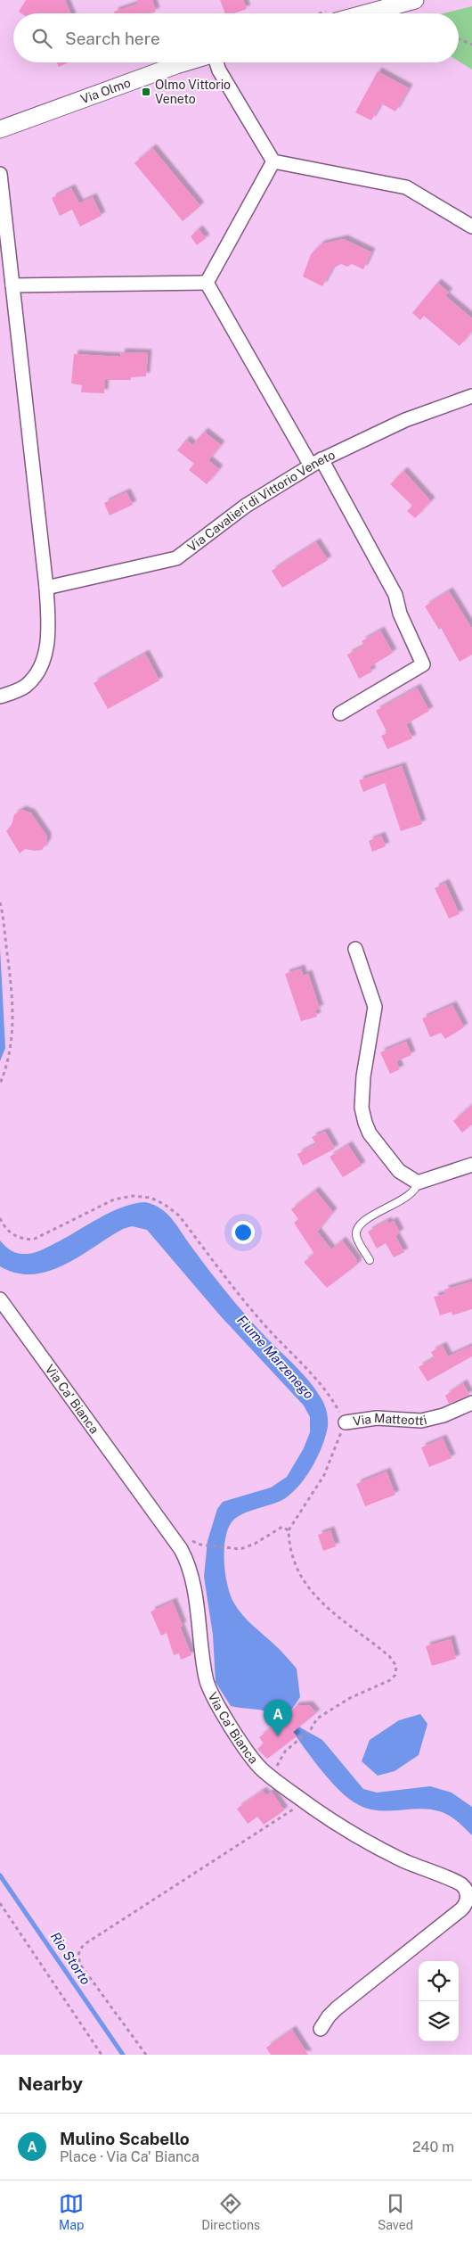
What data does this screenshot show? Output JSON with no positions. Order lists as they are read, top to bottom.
{
  "streets": {
    "street": [
      "Via Olmo",
      "Via Cavalieri di Vittorio Veneto",
      "Via Ca' Bianca",
      "Via Matteotti"
    ]
  },
  "water": ["Fiume Marzenego", "Rio Storto"],
  "places": {
    "transit": ["Olmo Vittorio Veneto"]
  },
  "page": {
    "search": "Search here",
    "pins": "A",
    "heading": "Nearby",
    "list": [
      {
        "mark": "A",
        "name": "Mulino Scabello",
        "note": "Place · Via Ca' Bianca",
        "value": "240 m"
      }
    ],
    "nav": ["Map", "Directions", "Saved"]
  }
}
